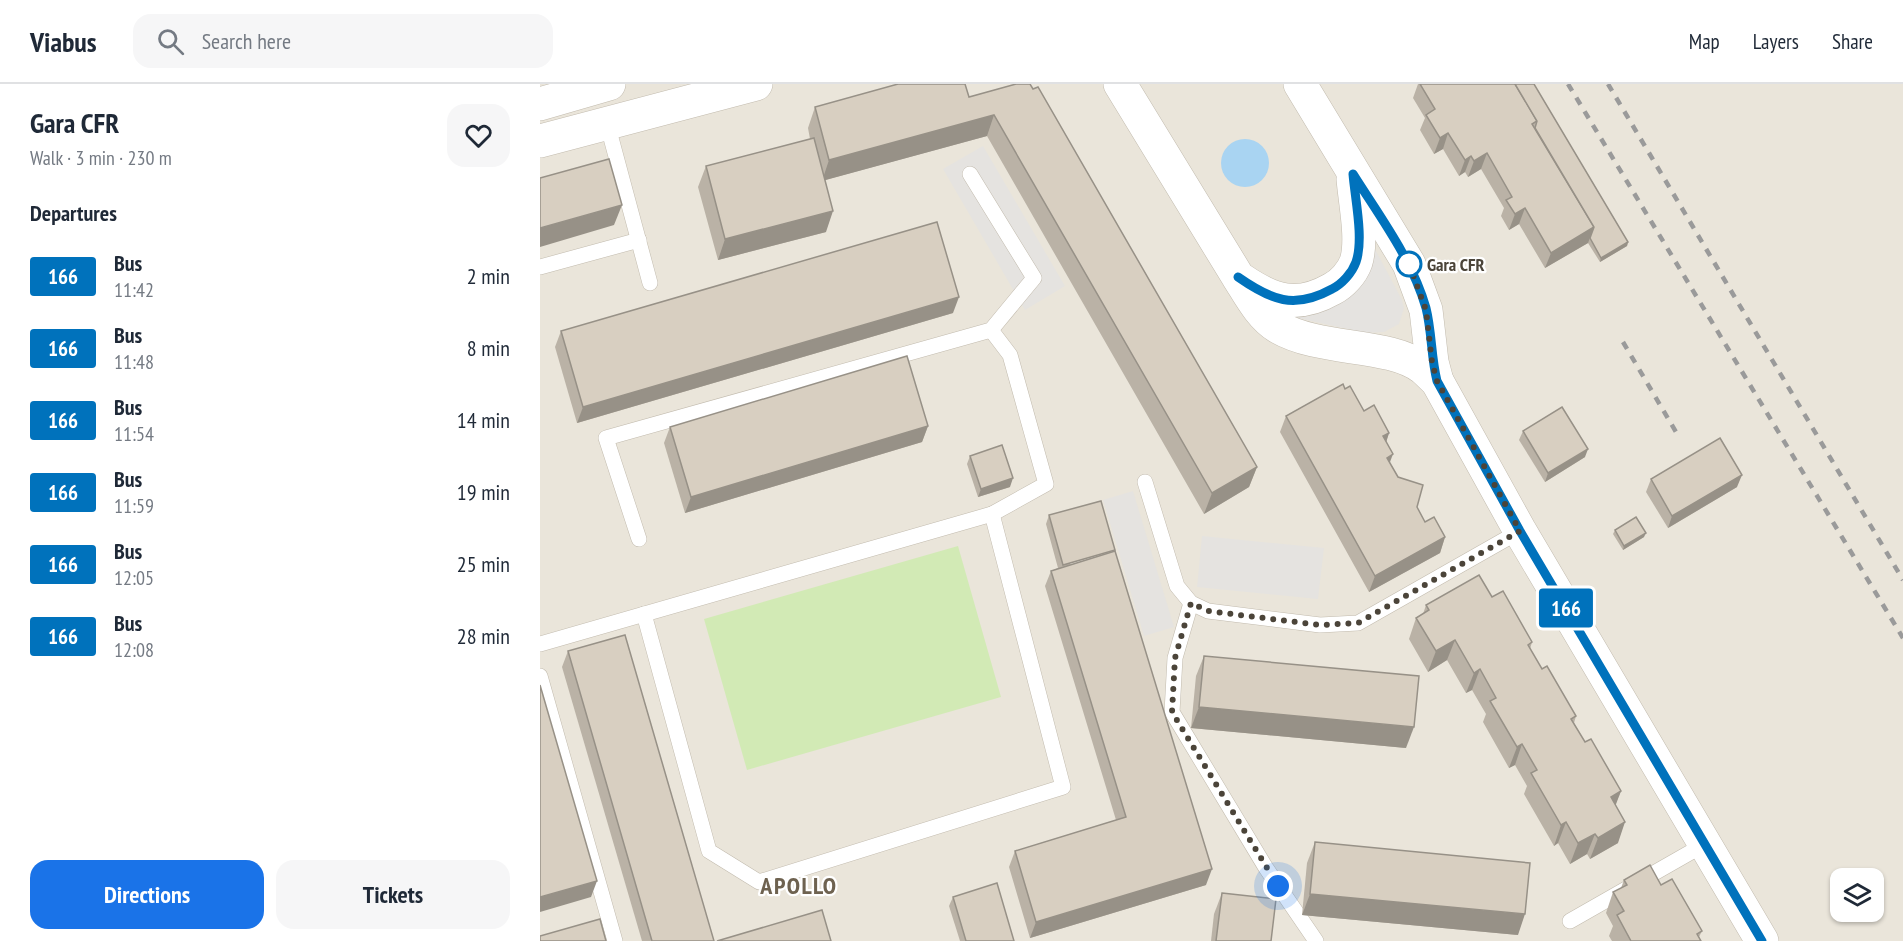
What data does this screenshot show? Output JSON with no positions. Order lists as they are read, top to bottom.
{
  "districts": ["APOLLO"],
  "places": ["Gara CFR"],
  "lines": ["bus line 166"],
  "page": {
    "header": "Viabus",
    "search": "Search here",
    "nav": ["Map", "Layers", "Share"],
    "heading": [
      ["Gara CFR", "Walk · 3 min · 230 m"],
      "Departures"
    ],
    "on_map": "166",
    "list": [
      {
        "mark": "166",
        "name": "Bus",
        "note": "11:42",
        "value": "2 min"
      },
      {
        "mark": "166",
        "name": "Bus",
        "note": "11:48",
        "value": "8 min"
      },
      {
        "mark": "166",
        "name": "Bus",
        "note": "11:54",
        "value": "14 min"
      },
      {
        "mark": "166",
        "name": "Bus",
        "note": "11:59",
        "value": "19 min"
      },
      {
        "mark": "166",
        "name": "Bus",
        "note": "12:05",
        "value": "25 min"
      },
      {
        "mark": "166",
        "name": "Bus",
        "note": "12:08",
        "value": "28 min"
      }
    ],
    "buttons": ["Directions", "Tickets"]
  }
}
